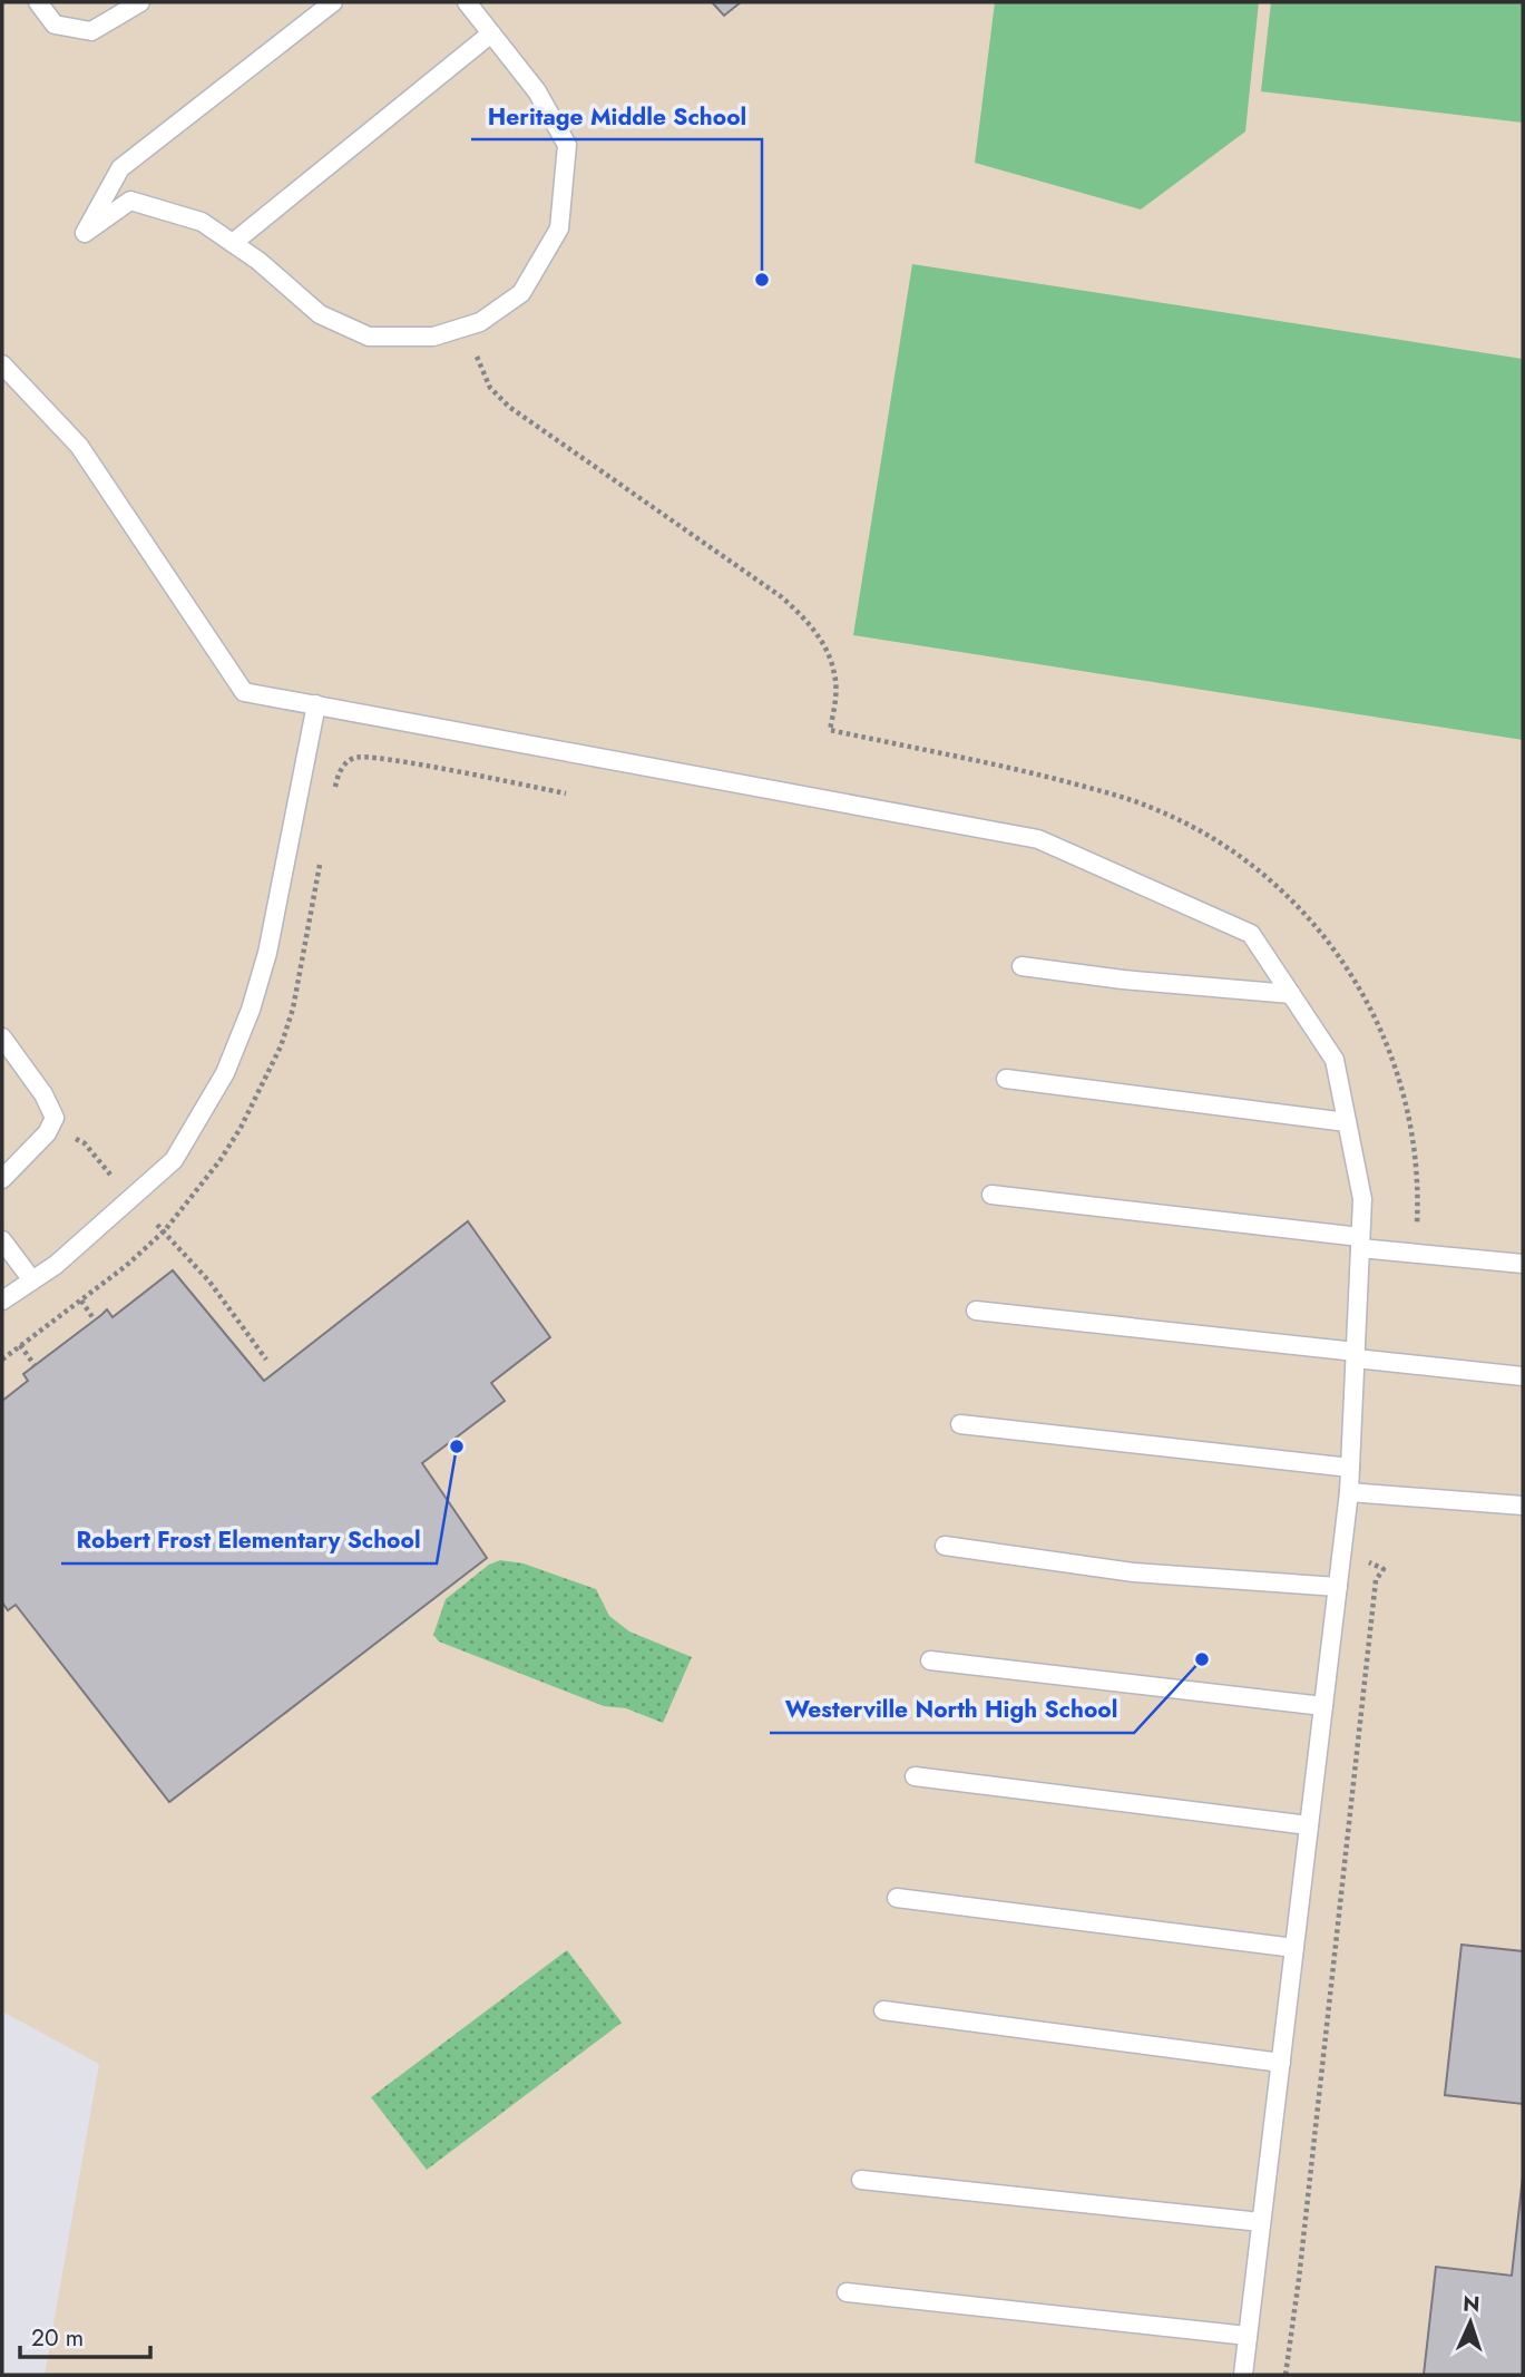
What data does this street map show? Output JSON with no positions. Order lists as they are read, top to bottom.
{
  "places": ["Heritage Middle School", "Robert Frost Elementary School", "Westerville North High School"],
  "scale_bar": "20 m",
  "north": "top"
}
